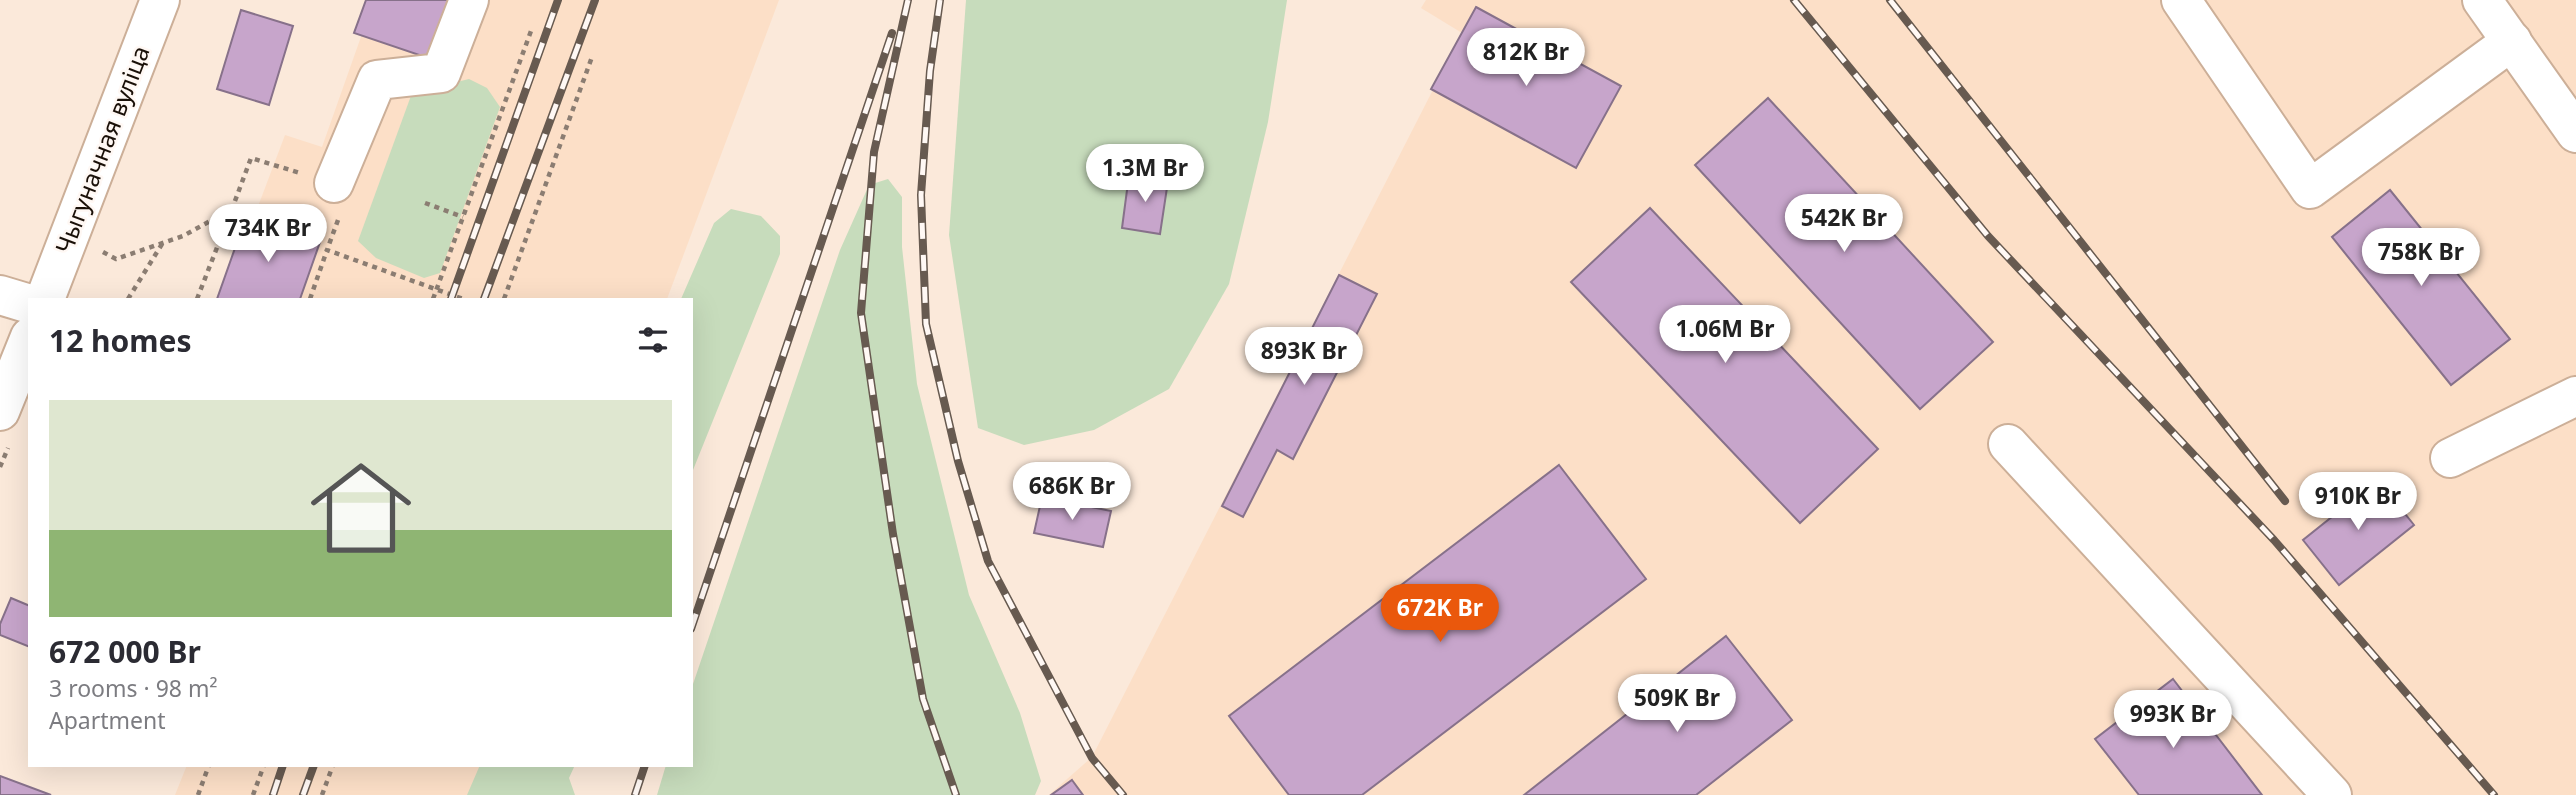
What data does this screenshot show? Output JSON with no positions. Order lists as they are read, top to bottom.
{
  "streets": {
    "street": ["Чыгуначная вуліца"]
  },
  "page": {
    "price": [
      "812K Br",
      "1.3M Br",
      "542K Br",
      "734K Br",
      "758K Br",
      "1.06M Br",
      "893K Br",
      "686K Br",
      "910K Br",
      "672K Br",
      "509K Br",
      "993K Br"
    ],
    "heading": "12 homes",
    "list": [
      {
        "name": "672 000 Br",
        "note": "3 rooms · 98 m² · Apartment"
      }
    ]
  }
}
